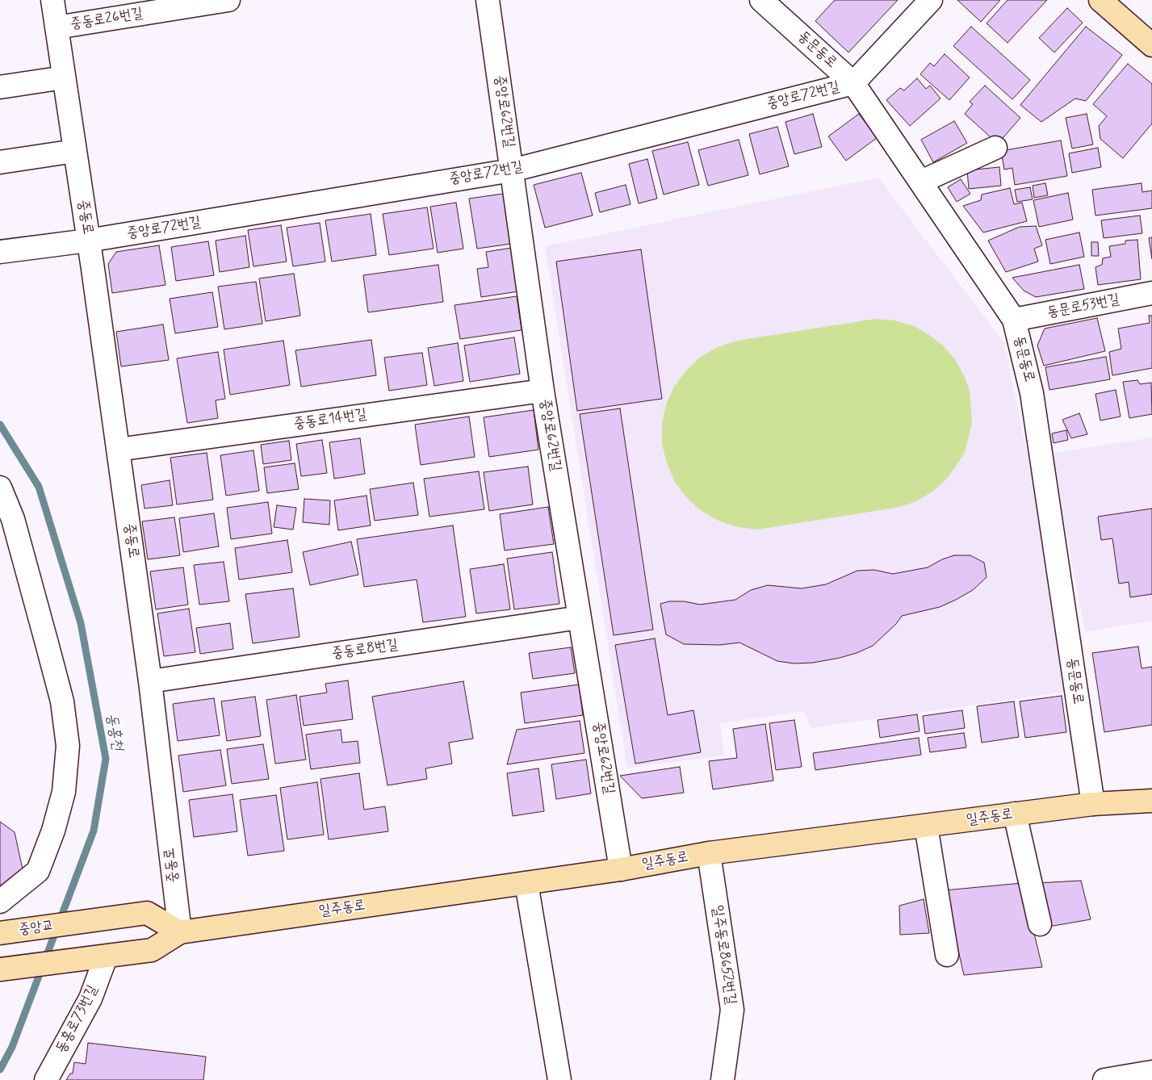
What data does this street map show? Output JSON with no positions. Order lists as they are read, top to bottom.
{
  "streets": {
    "main road": ["일주동로", "중앙교"],
    "street": [
      "중동로26번길",
      "동문동로",
      "중앙로72번길",
      "중앙로62번길",
      "중동로",
      "동문로53번길",
      "중동로14번길",
      "중동로8번길",
      "일주동로8652번길",
      "동홍로73번길"
    ]
  },
  "crossings": [
    ["중동로26번길", "중동로"],
    ["동문동로", "중앙로72번길"],
    ["동문동로", "동문로53번길"],
    ["동문동로", "일주동로"],
    ["중앙로72번길", "중앙로62번길"],
    ["중앙로72번길", "중동로"],
    ["중앙로62번길", "중동로14번길"],
    ["중앙로62번길", "중동로8번길"],
    ["중앙로62번길", "일주동로"],
    ["중동로", "중동로14번길"],
    ["중동로", "중동로8번길"],
    ["중동로", "일주동로"],
    ["중동로", "중앙교"],
    ["일주동로", "중앙교"],
    ["일주동로", "일주동로8652번길"],
    ["일주동로", "동홍로73번길"]
  ],
  "water": ["동홍천"]
}
